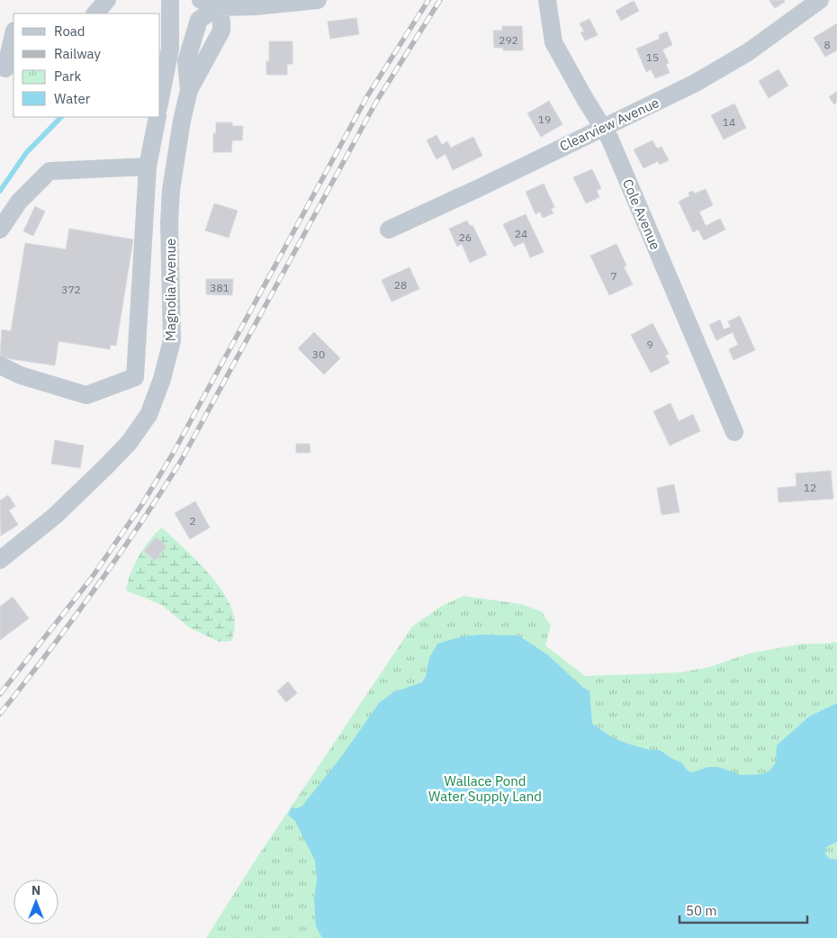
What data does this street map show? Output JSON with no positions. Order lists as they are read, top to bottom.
{
  "streets": {
    "street": ["Clearview Avenue", "Cole Avenue", "Magnolia Avenue"]
  },
  "crossings": [
    ["Clearview Avenue", "Cole Avenue"]
  ],
  "parks": ["Wallace Pond Water Supply Land"],
  "house_numbers": [
    "292",
    "8",
    "15",
    "19",
    "14",
    "24",
    "26",
    "7",
    "28",
    "381",
    "372",
    "9",
    "30",
    "12",
    "2"
  ],
  "legend": [
    "Road",
    "Railway",
    "Park",
    "Water"
  ],
  "scale_bar": "50 m",
  "north": "top"
}
